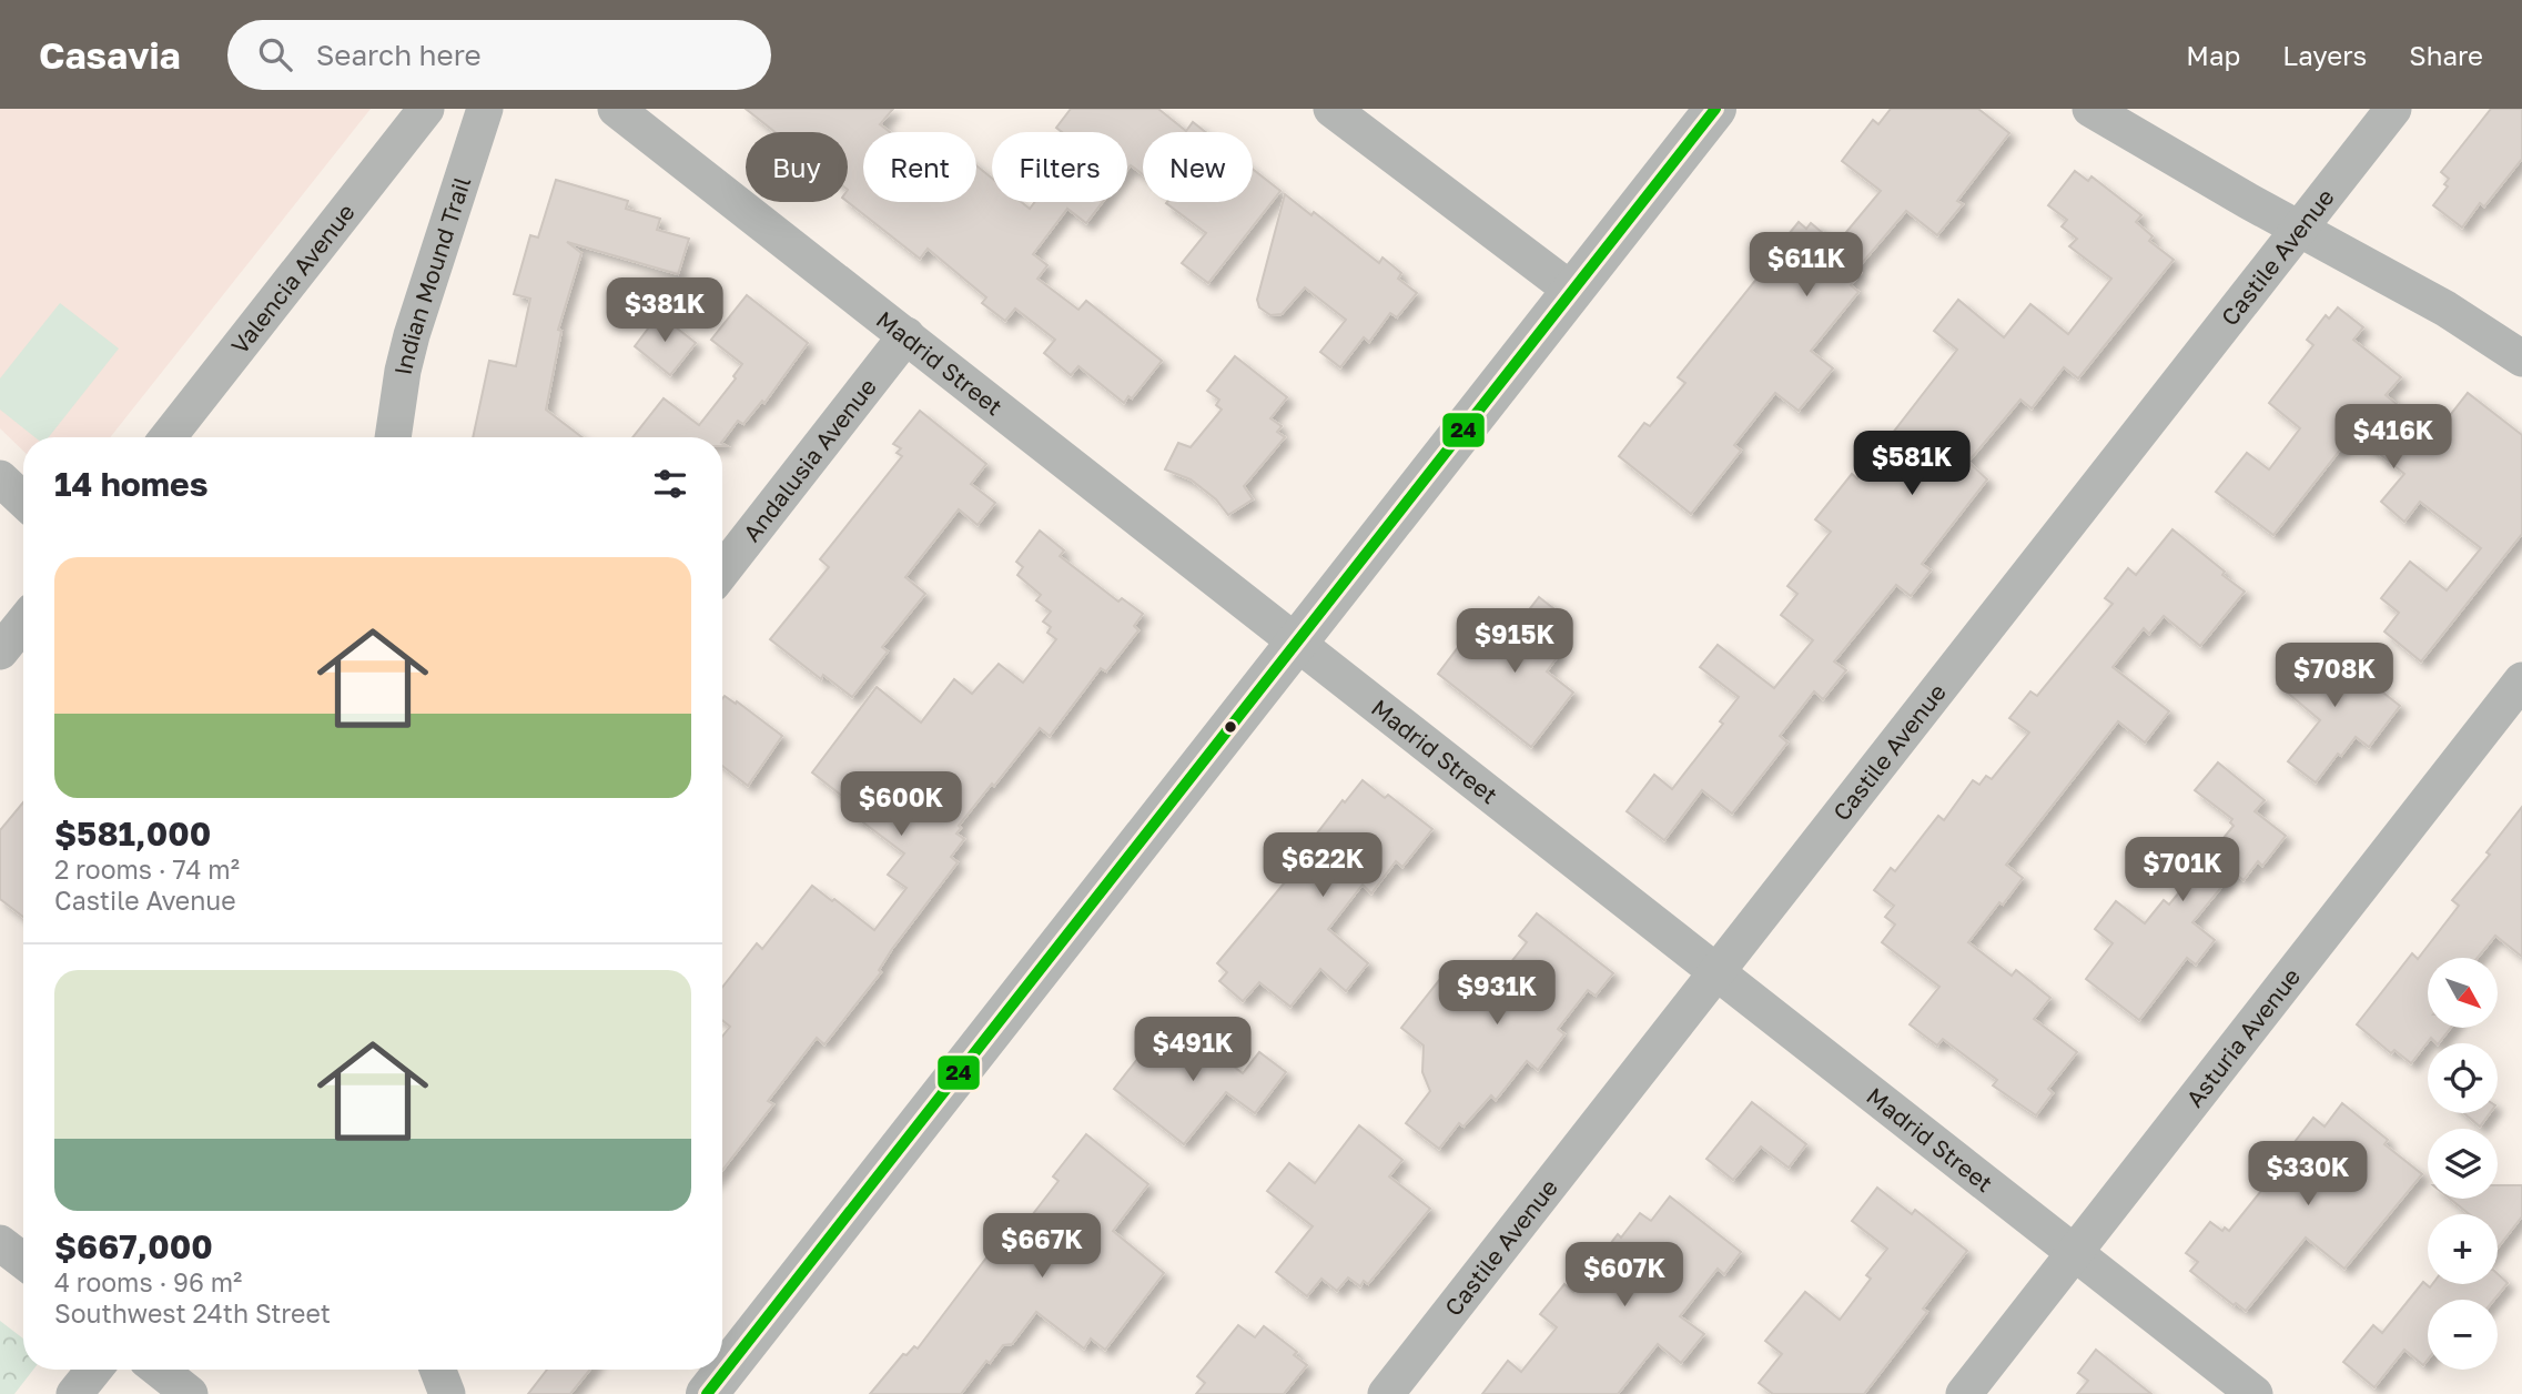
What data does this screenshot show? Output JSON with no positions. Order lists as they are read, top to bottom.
{
  "streets": {
    "street": [
      "Castile Avenue",
      "Indian Mound Trail",
      "Valencia Avenue",
      "Madrid Street",
      "Andalusia Avenue",
      "Asturia Avenue"
    ]
  },
  "crossings": [
    ["Castile Avenue", "Madrid Street"],
    ["Madrid Street", "Andalusia Avenue"],
    ["Madrid Street", "Asturia Avenue"]
  ],
  "lines": ["transit line 24"],
  "north": "bottom right",
  "page": {
    "header": "Casavia",
    "search": "Search here",
    "nav": ["Map", "Layers", "Share"],
    "chip": [
      "Buy",
      "Rent",
      "Filters",
      "New"
    ],
    "price": [
      "$611K",
      "$381K",
      "$416K",
      "$581K",
      "$915K",
      "$708K",
      "$600K",
      "$622K",
      "$701K",
      "$931K",
      "$491K",
      "$330K",
      "$667K",
      "$607K"
    ],
    "heading": "14 homes",
    "list": [
      {
        "name": "$581,000",
        "note": "2 rooms · 74 m² · Castile Avenue"
      },
      {
        "name": "$667,000",
        "note": "4 rooms · 96 m² · Southwest 24th Street"
      }
    ],
    "map_buttons": ["+", "−"]
  }
}
